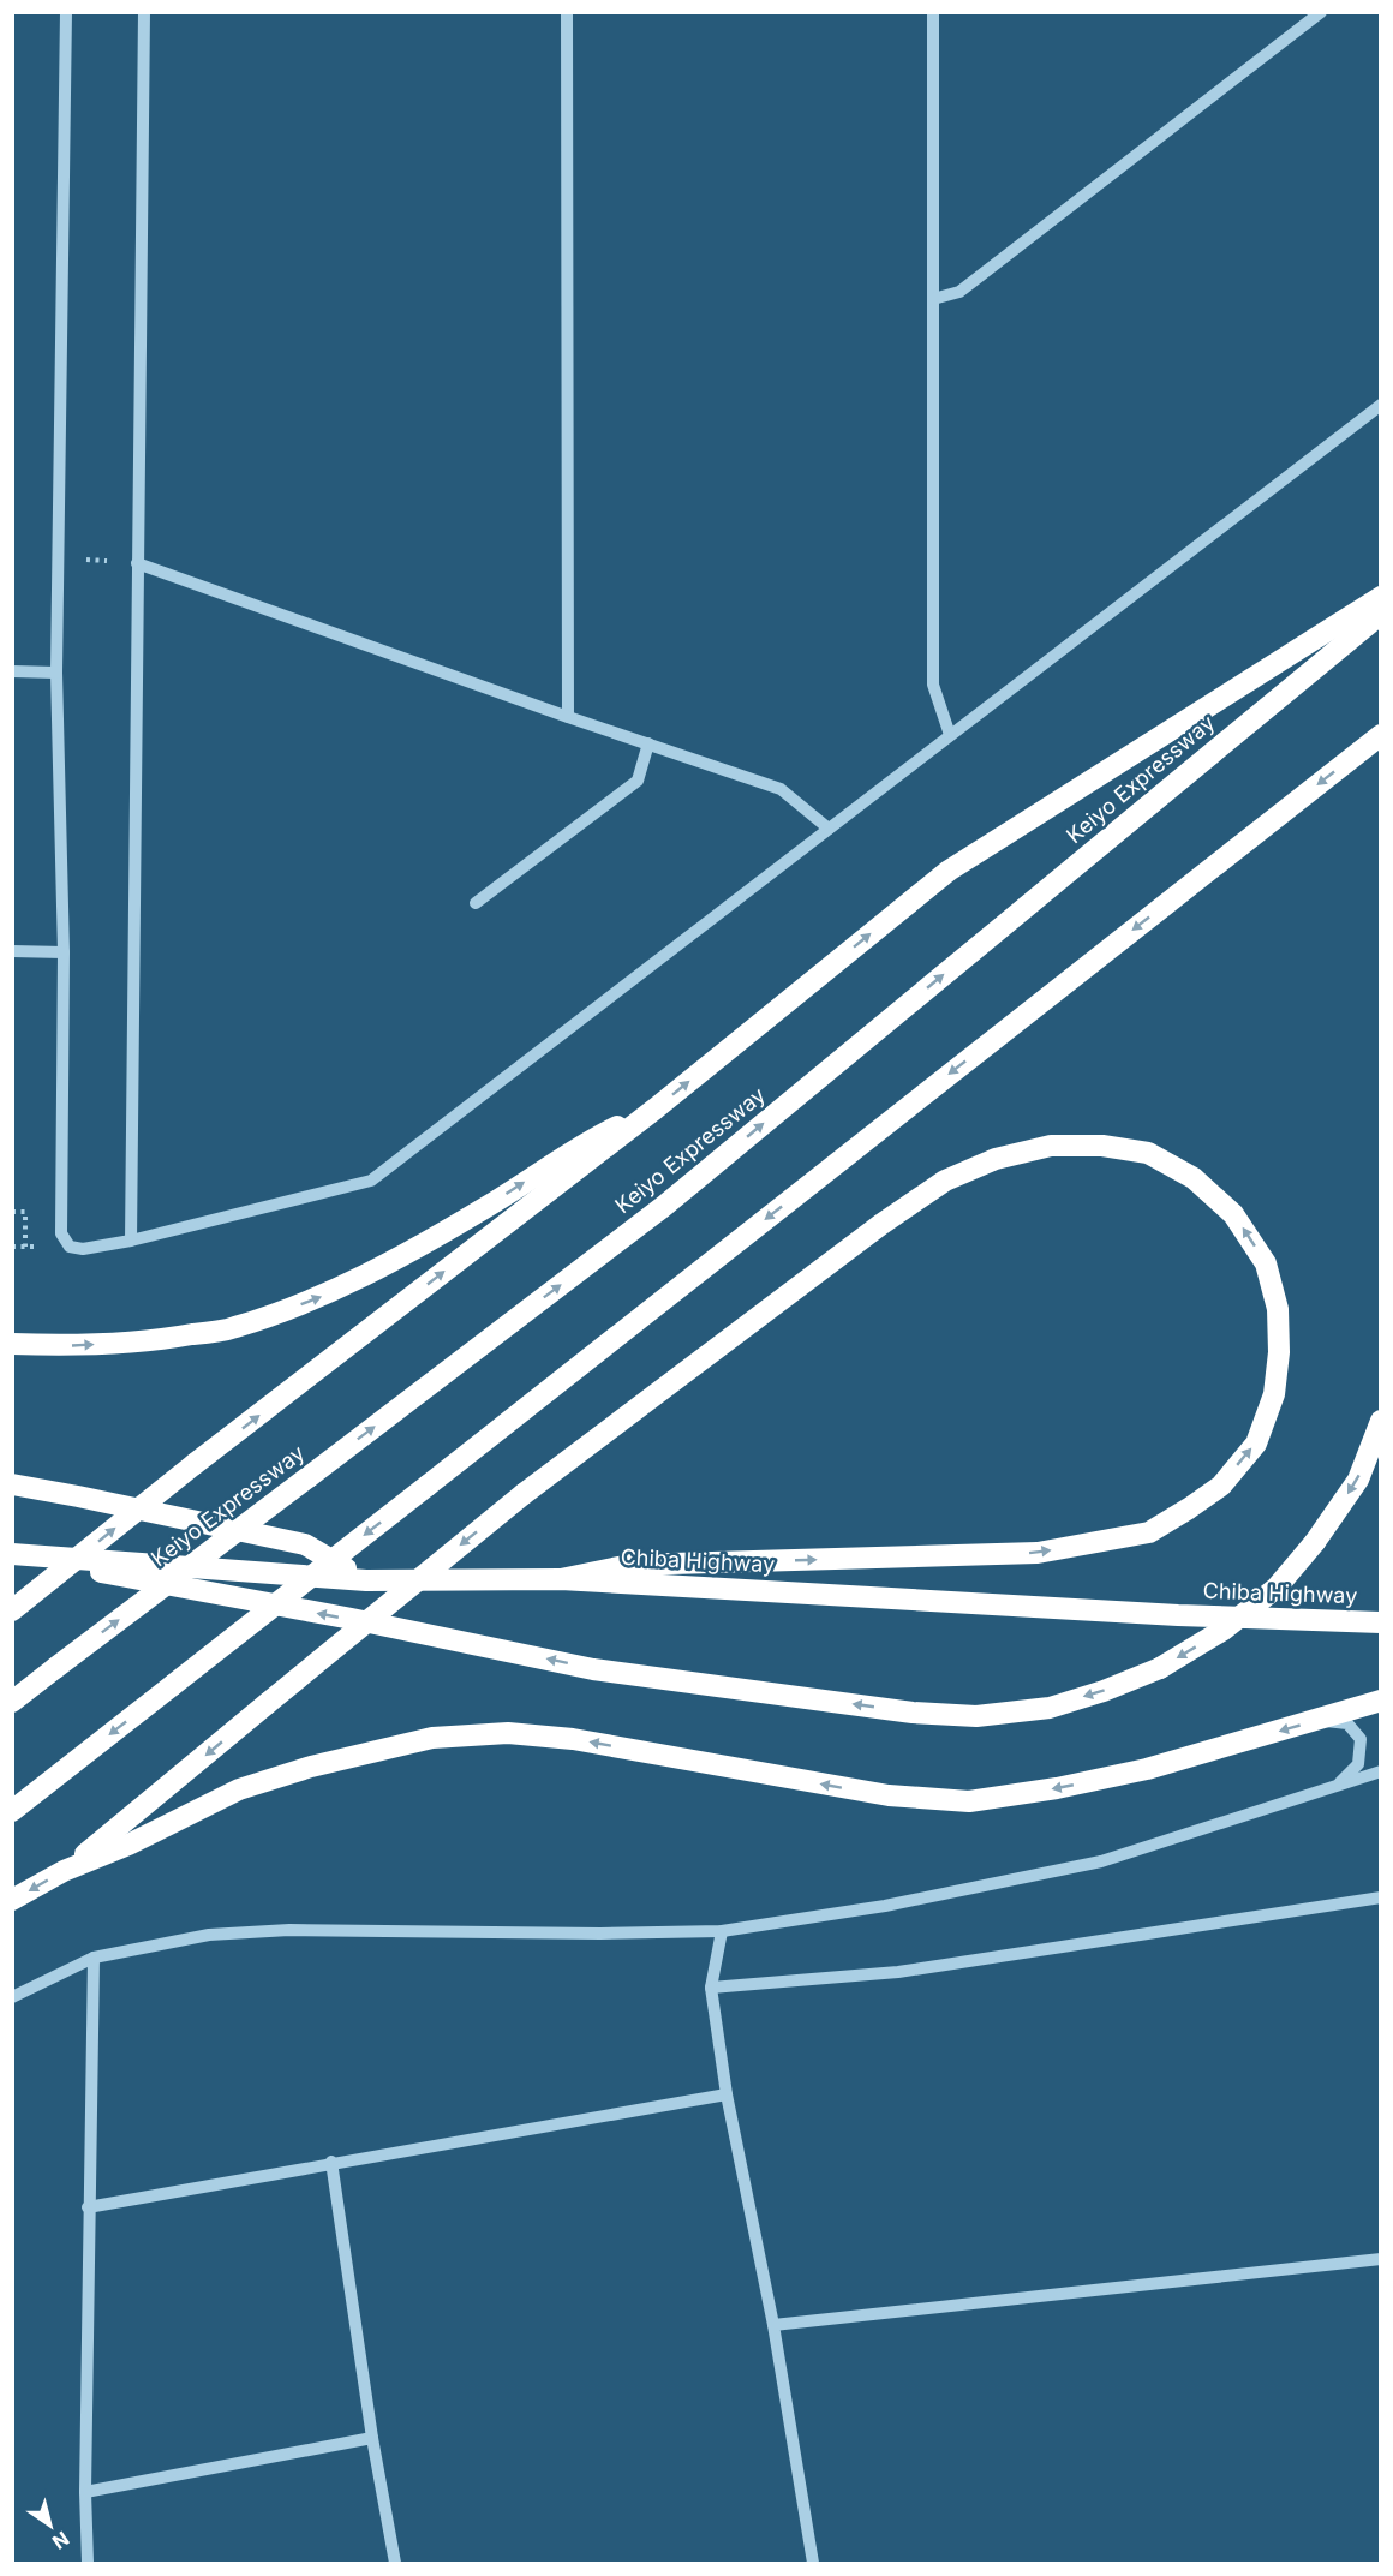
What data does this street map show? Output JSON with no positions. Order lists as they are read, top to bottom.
{
  "streets": {
    "highway": ["Keiyo Expressway", "Chiba Highway"]
  },
  "north": "bottom right"
}
